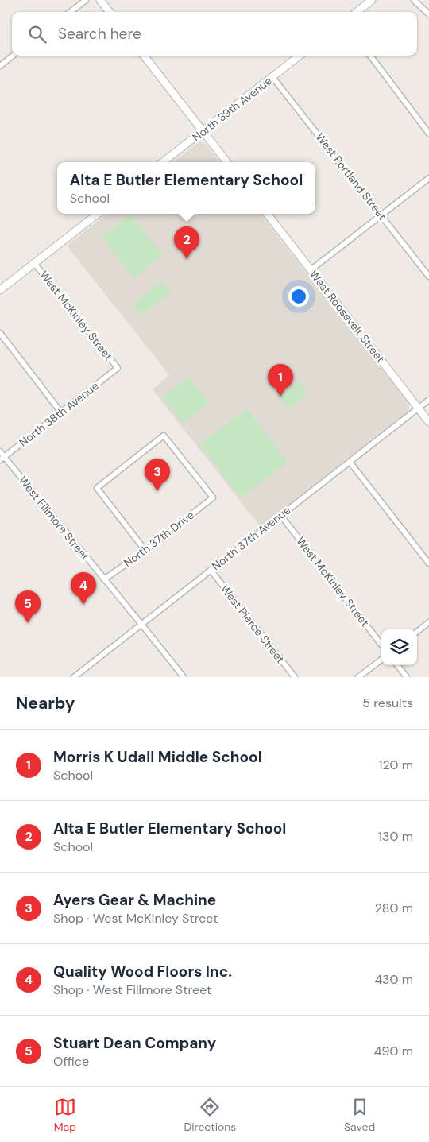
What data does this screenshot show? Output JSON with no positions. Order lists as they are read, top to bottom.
{
  "streets": {
    "street": [
      "North 39th Avenue",
      "West Portland Street",
      "West McKinley Street",
      "West Roosevelt Street",
      "North 38th Avenue",
      "West Fillmore Street",
      "North 37th Avenue",
      "North 37th Drive",
      "West Pierce Street"
    ]
  },
  "crossings": [
    ["North 39th Avenue", "West Portland Street"],
    ["West McKinley Street", "North 38th Avenue"],
    ["West McKinley Street", "North 37th Avenue"],
    ["West Roosevelt Street", "North 37th Avenue"],
    ["North 38th Avenue", "West Fillmore Street"],
    ["West Fillmore Street", "North 37th Avenue"],
    ["West Fillmore Street", "North 37th Drive"],
    ["North 37th Avenue", "West Pierce Street"]
  ],
  "page": {
    "search": "Search here",
    "popup": ["Alta E Butler Elementary School", "School"],
    "pins": [
      "2",
      "1",
      "3",
      "4",
      "5"
    ],
    "heading": ["Nearby", "5 results"],
    "list": [
      {
        "mark": "1",
        "name": "Morris K Udall Middle School",
        "note": "School",
        "value": "120 m"
      },
      {
        "mark": "2",
        "name": "Alta E Butler Elementary School",
        "note": "School",
        "value": "130 m"
      },
      {
        "mark": "3",
        "name": "Ayers Gear & Machine",
        "note": "Shop · West McKinley Street",
        "value": "280 m"
      },
      {
        "mark": "4",
        "name": "Quality Wood Floors Inc.",
        "note": "Shop · West Fillmore Street",
        "value": "430 m"
      },
      {
        "mark": "5",
        "name": "Stuart Dean Company",
        "note": "Office",
        "value": "490 m"
      }
    ],
    "nav": ["Map", "Directions", "Saved"]
  }
}
